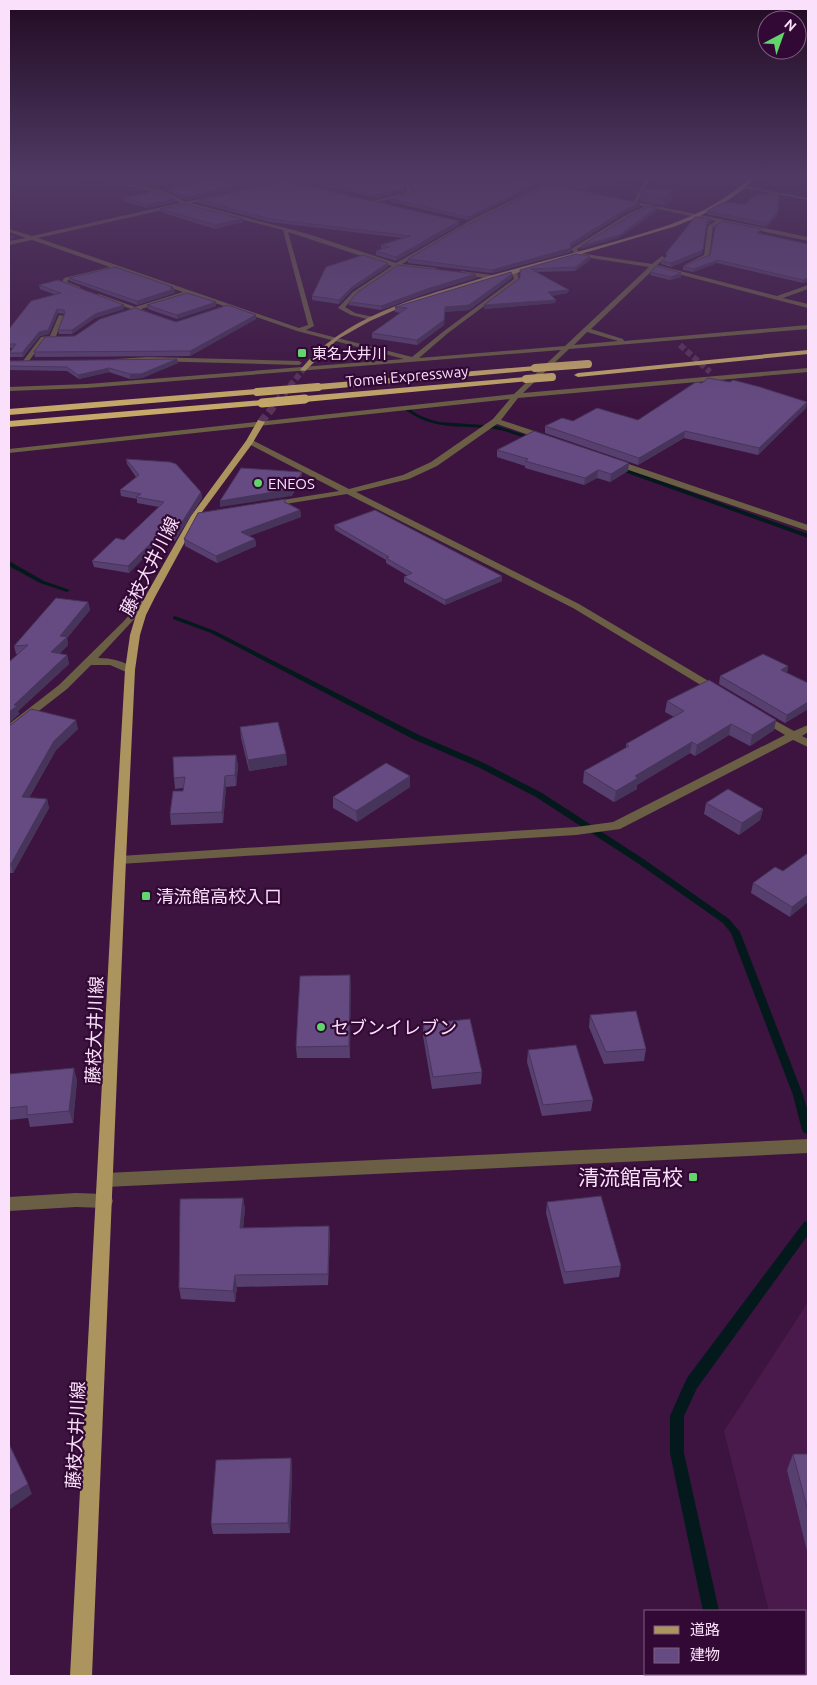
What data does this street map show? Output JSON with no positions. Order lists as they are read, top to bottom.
{
  "streets": {
    "highway": ["Tomei Expressway"],
    "main road": ["藤枝大井川線"]
  },
  "places": {
    "transit": ["東名大井川", "清流館高校入口", "清流館高校"],
    "other": ["ENEOS", "セブンイレブン"]
  },
  "legend": ["道路", "建物"],
  "north": "top right"
}
